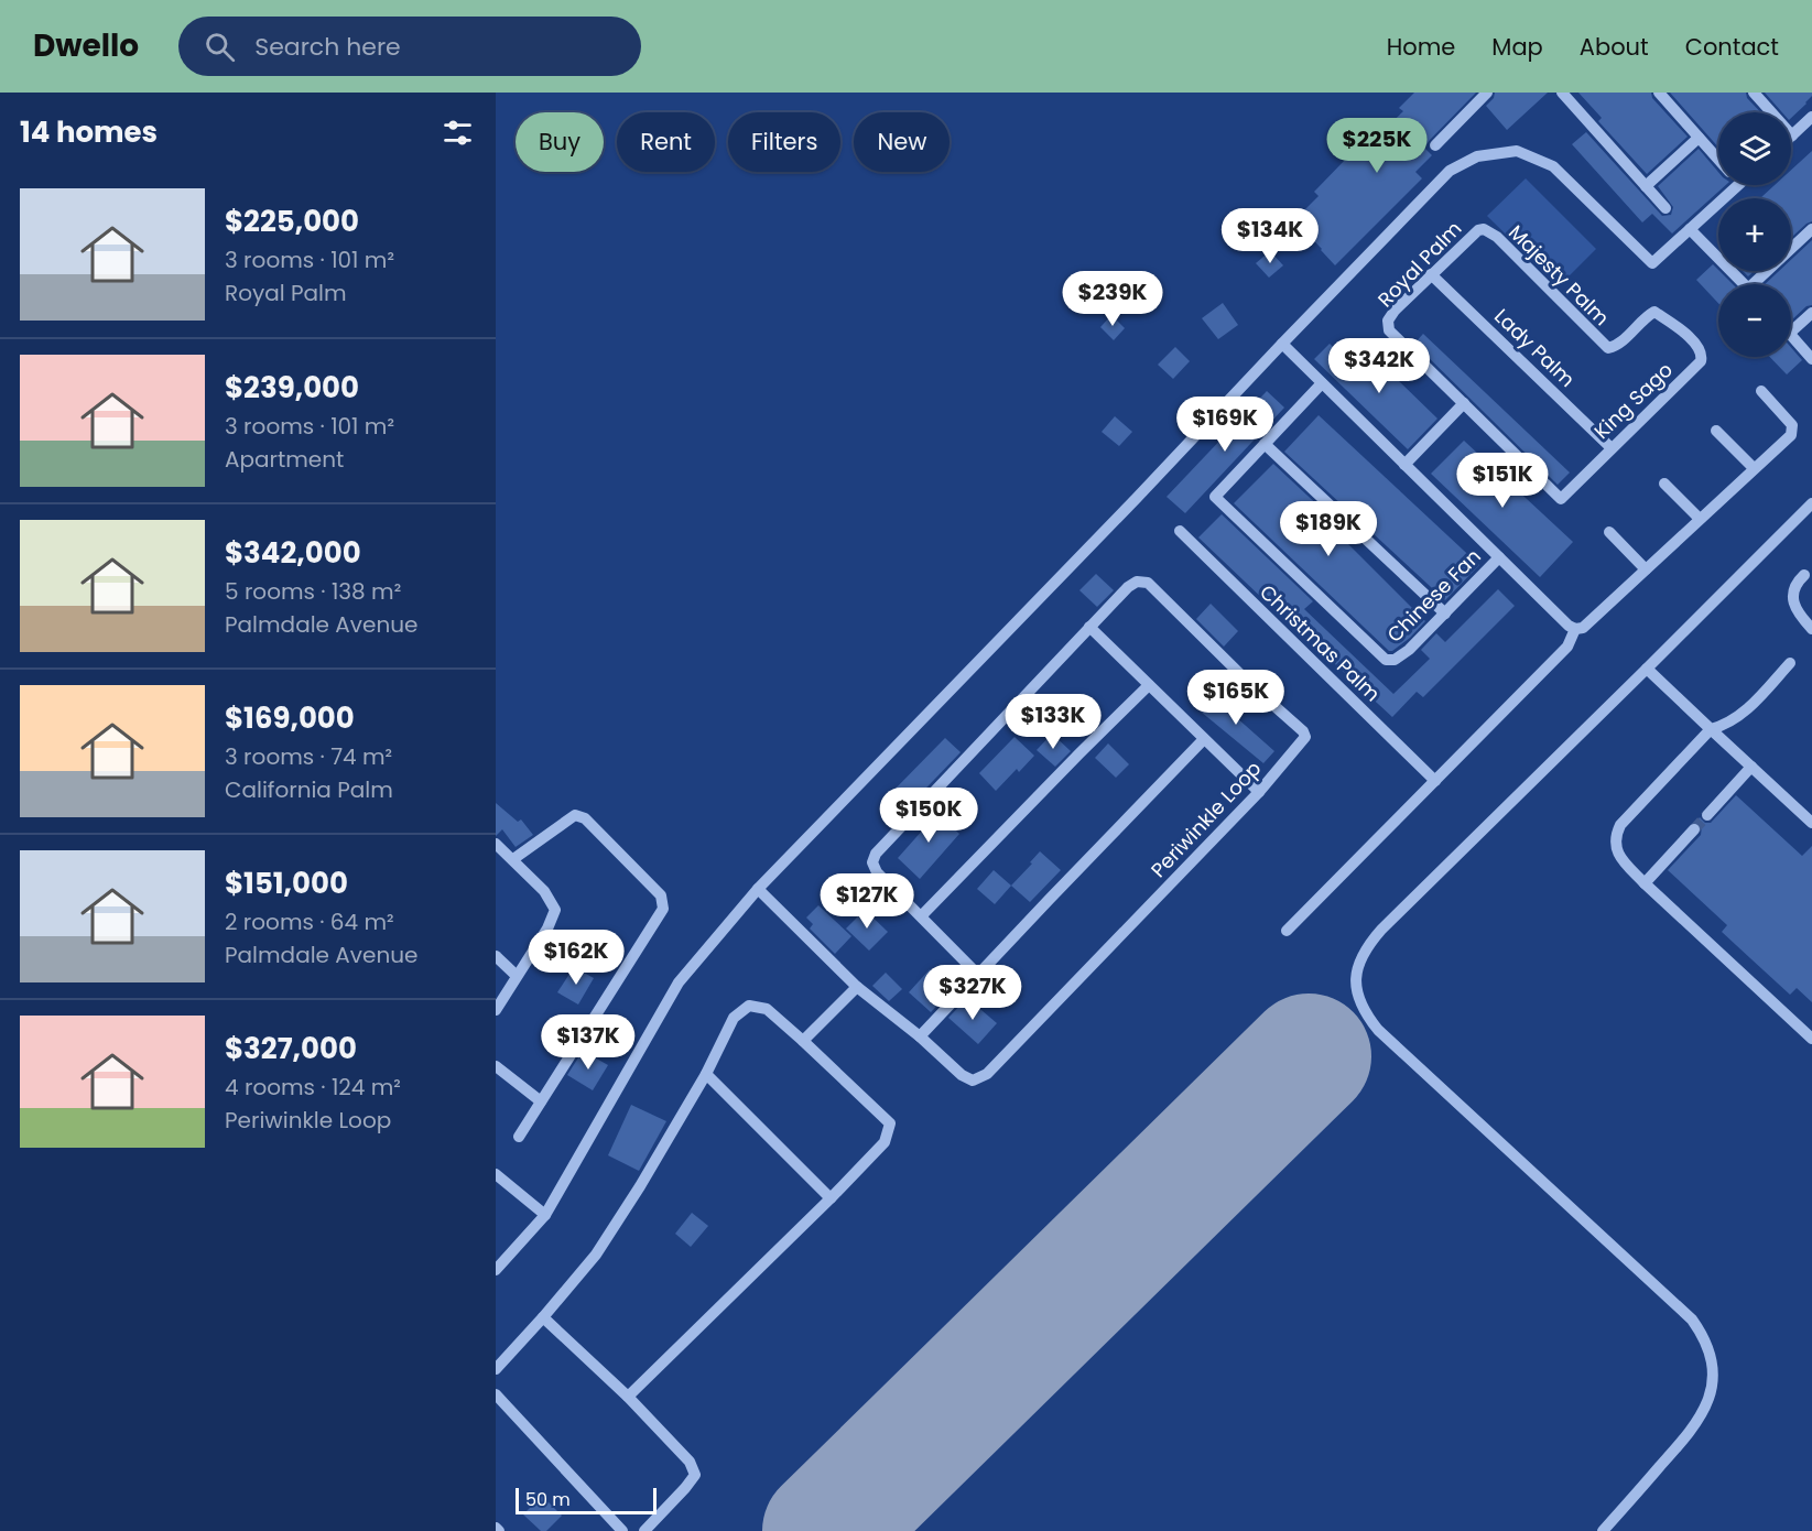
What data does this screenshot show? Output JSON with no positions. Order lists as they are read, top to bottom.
{
  "streets": {
    "street": [
      "Royal Palm",
      "Majesty Palm",
      "Lady Palm",
      "King Sago",
      "Chinese Fan",
      "Christmas Palm",
      "Periwinkle Loop"
    ]
  },
  "crossings": [
    ["Royal Palm", "Majesty Palm"],
    ["Royal Palm", "Lady Palm"],
    ["Royal Palm", "King Sago"],
    ["Majesty Palm", "King Sago"],
    ["Lady Palm", "King Sago"]
  ],
  "scale_bar": "50 m",
  "page": {
    "header": "Dwello",
    "search": "Search here",
    "nav": [
      "Home",
      "Map",
      "About",
      "Contact"
    ],
    "heading": "14 homes",
    "map_buttons": ["+", "−"],
    "chip": [
      "Buy",
      "Rent",
      "Filters",
      "New"
    ],
    "price": [
      "$225K",
      "$134K",
      "$239K",
      "$342K",
      "$169K",
      "$151K",
      "$189K",
      "$165K",
      "$133K",
      "$150K",
      "$127K",
      "$162K",
      "$327K",
      "$137K"
    ],
    "list": [
      {
        "name": "$225,000",
        "note": "3 rooms · 101 m² · Royal Palm"
      },
      {
        "name": "$239,000",
        "note": "3 rooms · 101 m² · Apartment"
      },
      {
        "name": "$342,000",
        "note": "5 rooms · 138 m² · Palmdale Avenue"
      },
      {
        "name": "$169,000",
        "note": "3 rooms · 74 m² · California Palm"
      },
      {
        "name": "$151,000",
        "note": "2 rooms · 64 m² · Palmdale Avenue"
      },
      {
        "name": "$327,000",
        "note": "4 rooms · 124 m² · Periwinkle Loop"
      }
    ],
    "scale": "50 m"
  }
}
